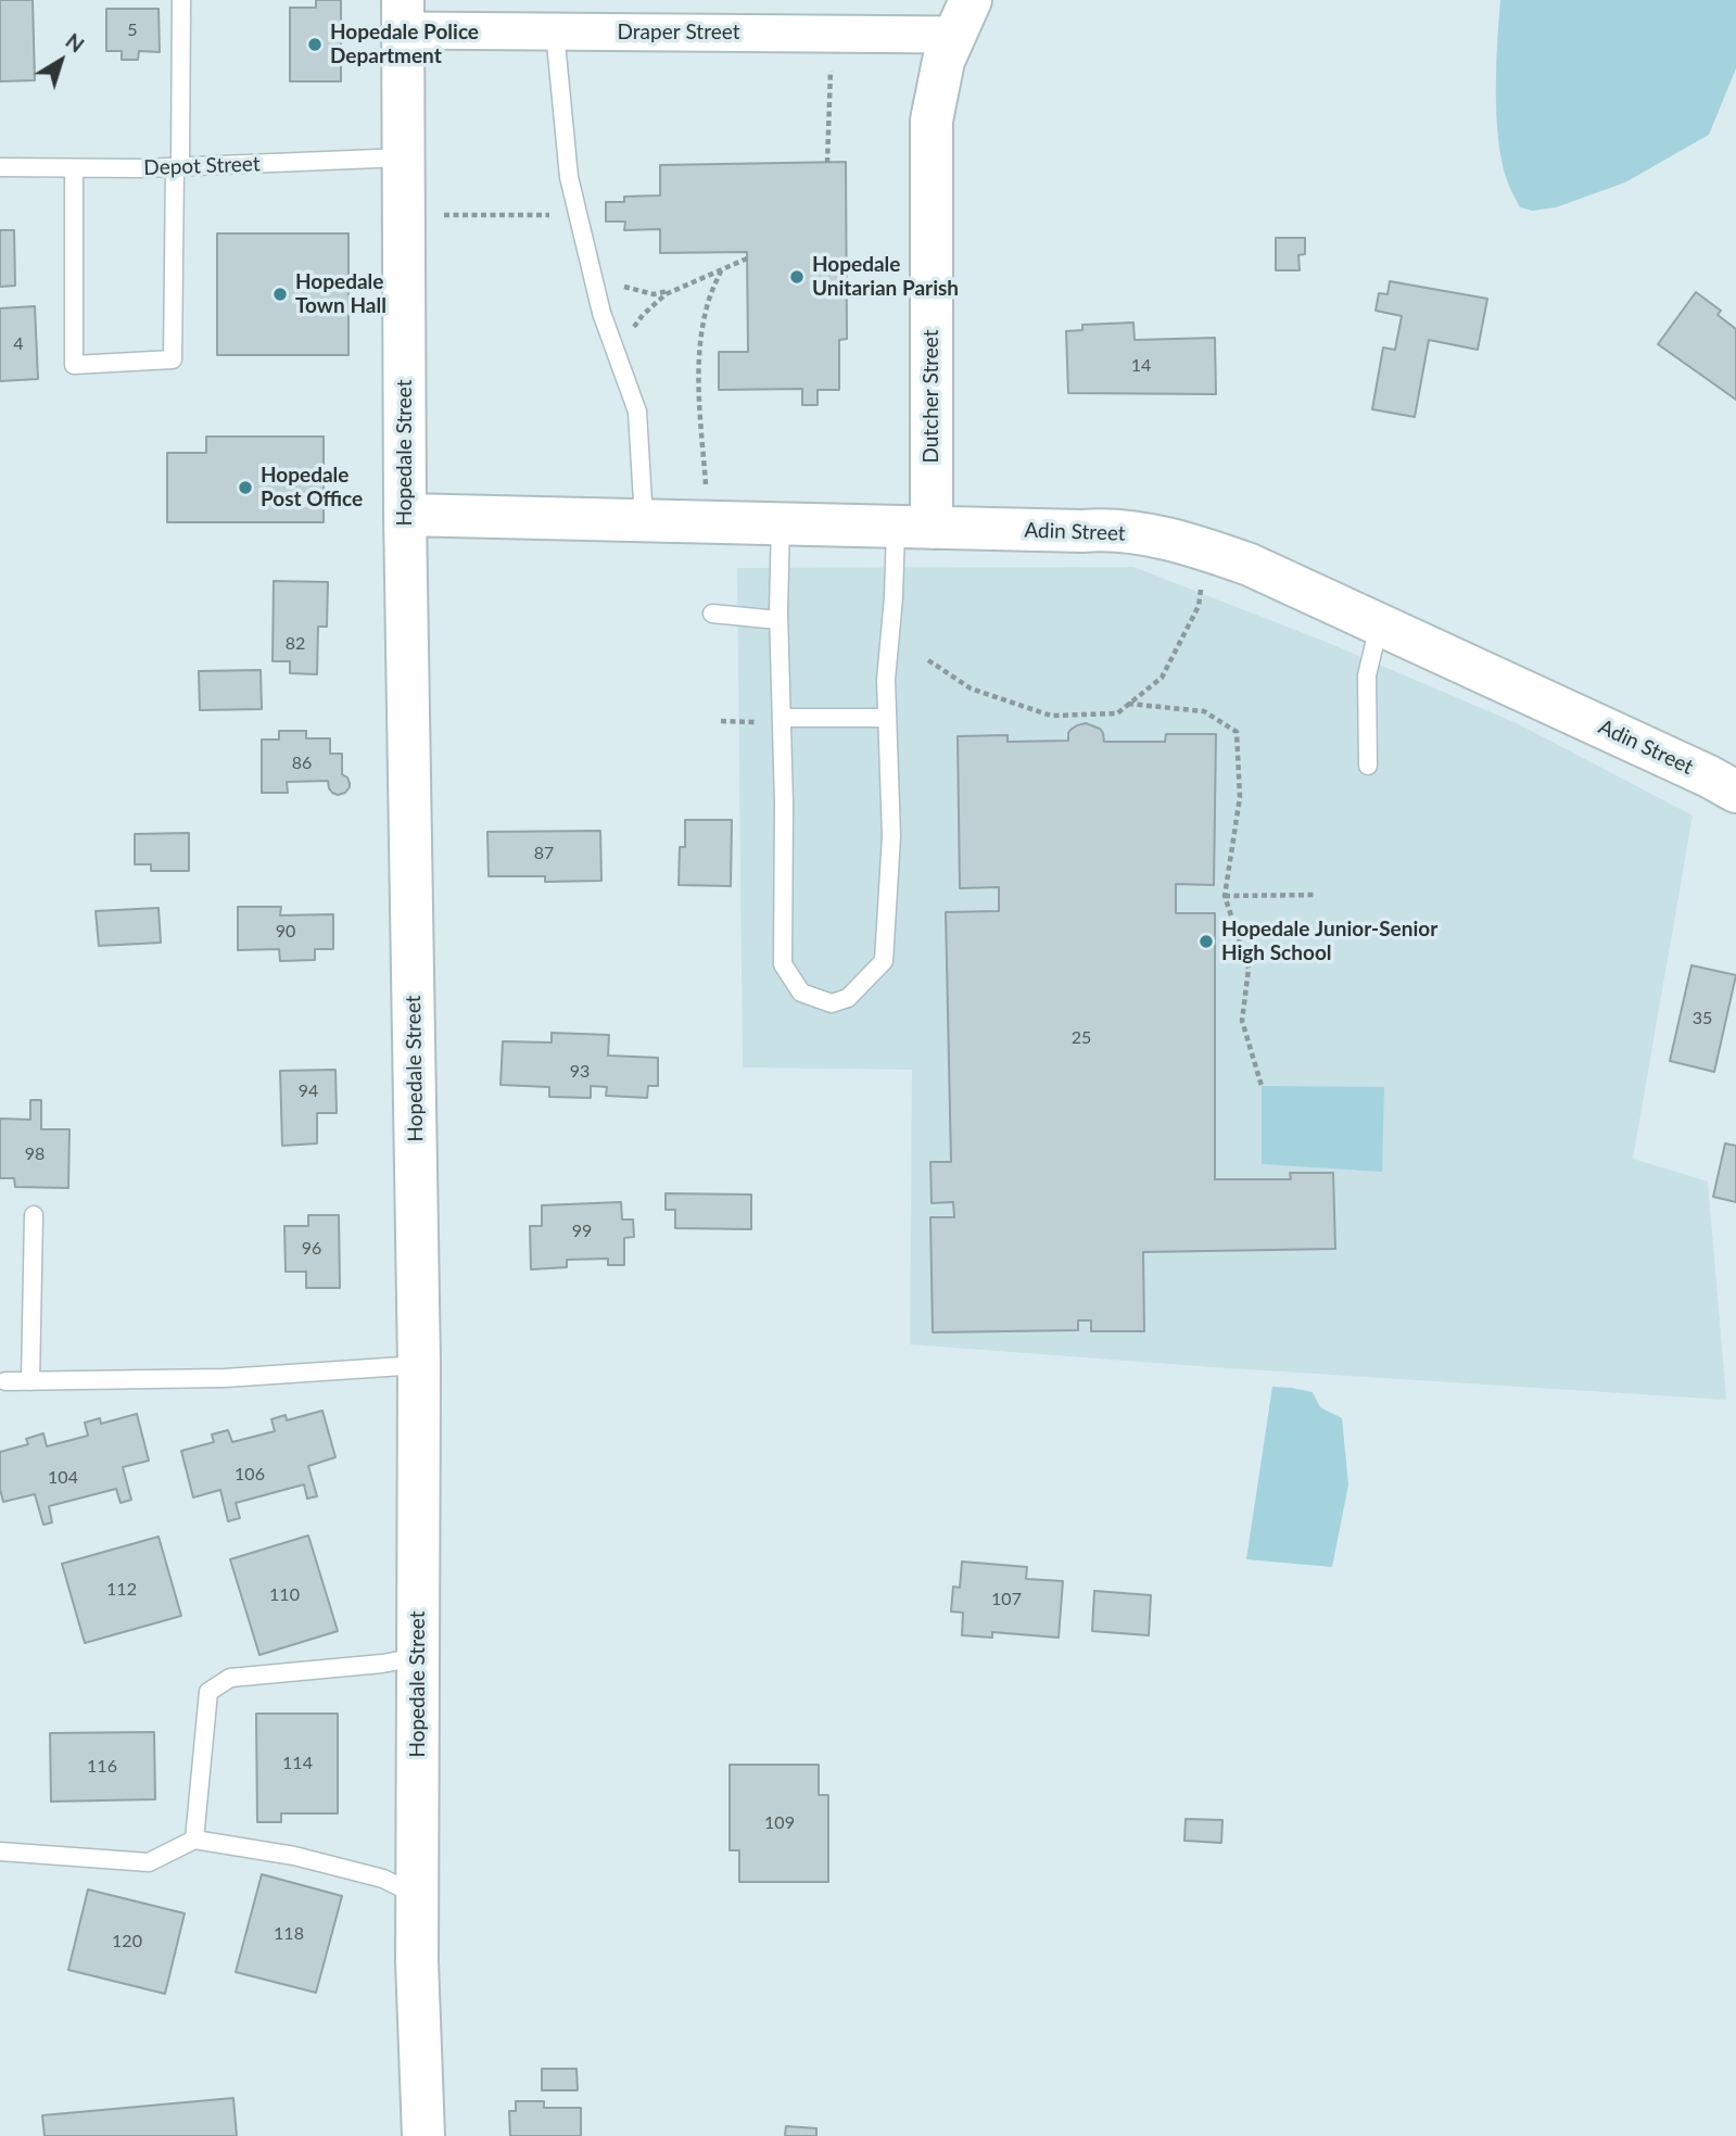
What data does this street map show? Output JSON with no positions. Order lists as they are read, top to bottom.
{
  "streets": {
    "street": [
      "Draper Street",
      "Dutcher Street",
      "Hopedale Street",
      "Adin Street"
    ],
    "lane": ["Depot Street"]
  },
  "crossings": [
    ["Draper Street", "Dutcher Street"],
    ["Draper Street", "Hopedale Street"],
    ["Depot Street", "Hopedale Street"],
    ["Dutcher Street", "Adin Street"],
    ["Hopedale Street", "Adin Street"]
  ],
  "places": [
    "Hopedale Police Department",
    "Hopedale Unitarian Parish",
    "Hopedale Town Hall",
    "Hopedale Post Office",
    "Hopedale Junior-Senior High School"
  ],
  "house_numbers": [
    "5",
    "4",
    "14",
    "82",
    "86",
    "87",
    "90",
    "35",
    "25",
    "93",
    "94",
    "98",
    "99",
    "96",
    "106",
    "104",
    "112",
    "110",
    "107",
    "114",
    "116",
    "109",
    "118",
    "120"
  ],
  "north": "top right"
}
